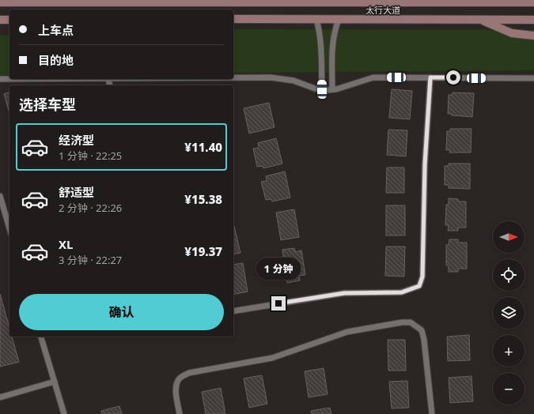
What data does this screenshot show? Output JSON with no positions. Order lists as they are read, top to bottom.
{
  "streets": {
    "main road": ["太行大道"]
  },
  "north": "right",
  "page": {
    "banner": ["上车点", "目的地"],
    "heading": "选择车型",
    "list": [
      {
        "name": "经济型",
        "note": "1 分钟 · 22:25",
        "value": "¥11.40"
      },
      {
        "name": "舒适型",
        "note": "2 分钟 · 22:26",
        "value": "¥15.38"
      },
      {
        "name": "XL",
        "note": "3 分钟 · 22:27",
        "value": "¥19.37"
      }
    ],
    "map_buttons": ["+", "−"],
    "bubble": "1 分钟",
    "buttons": "确认"
  }
}
